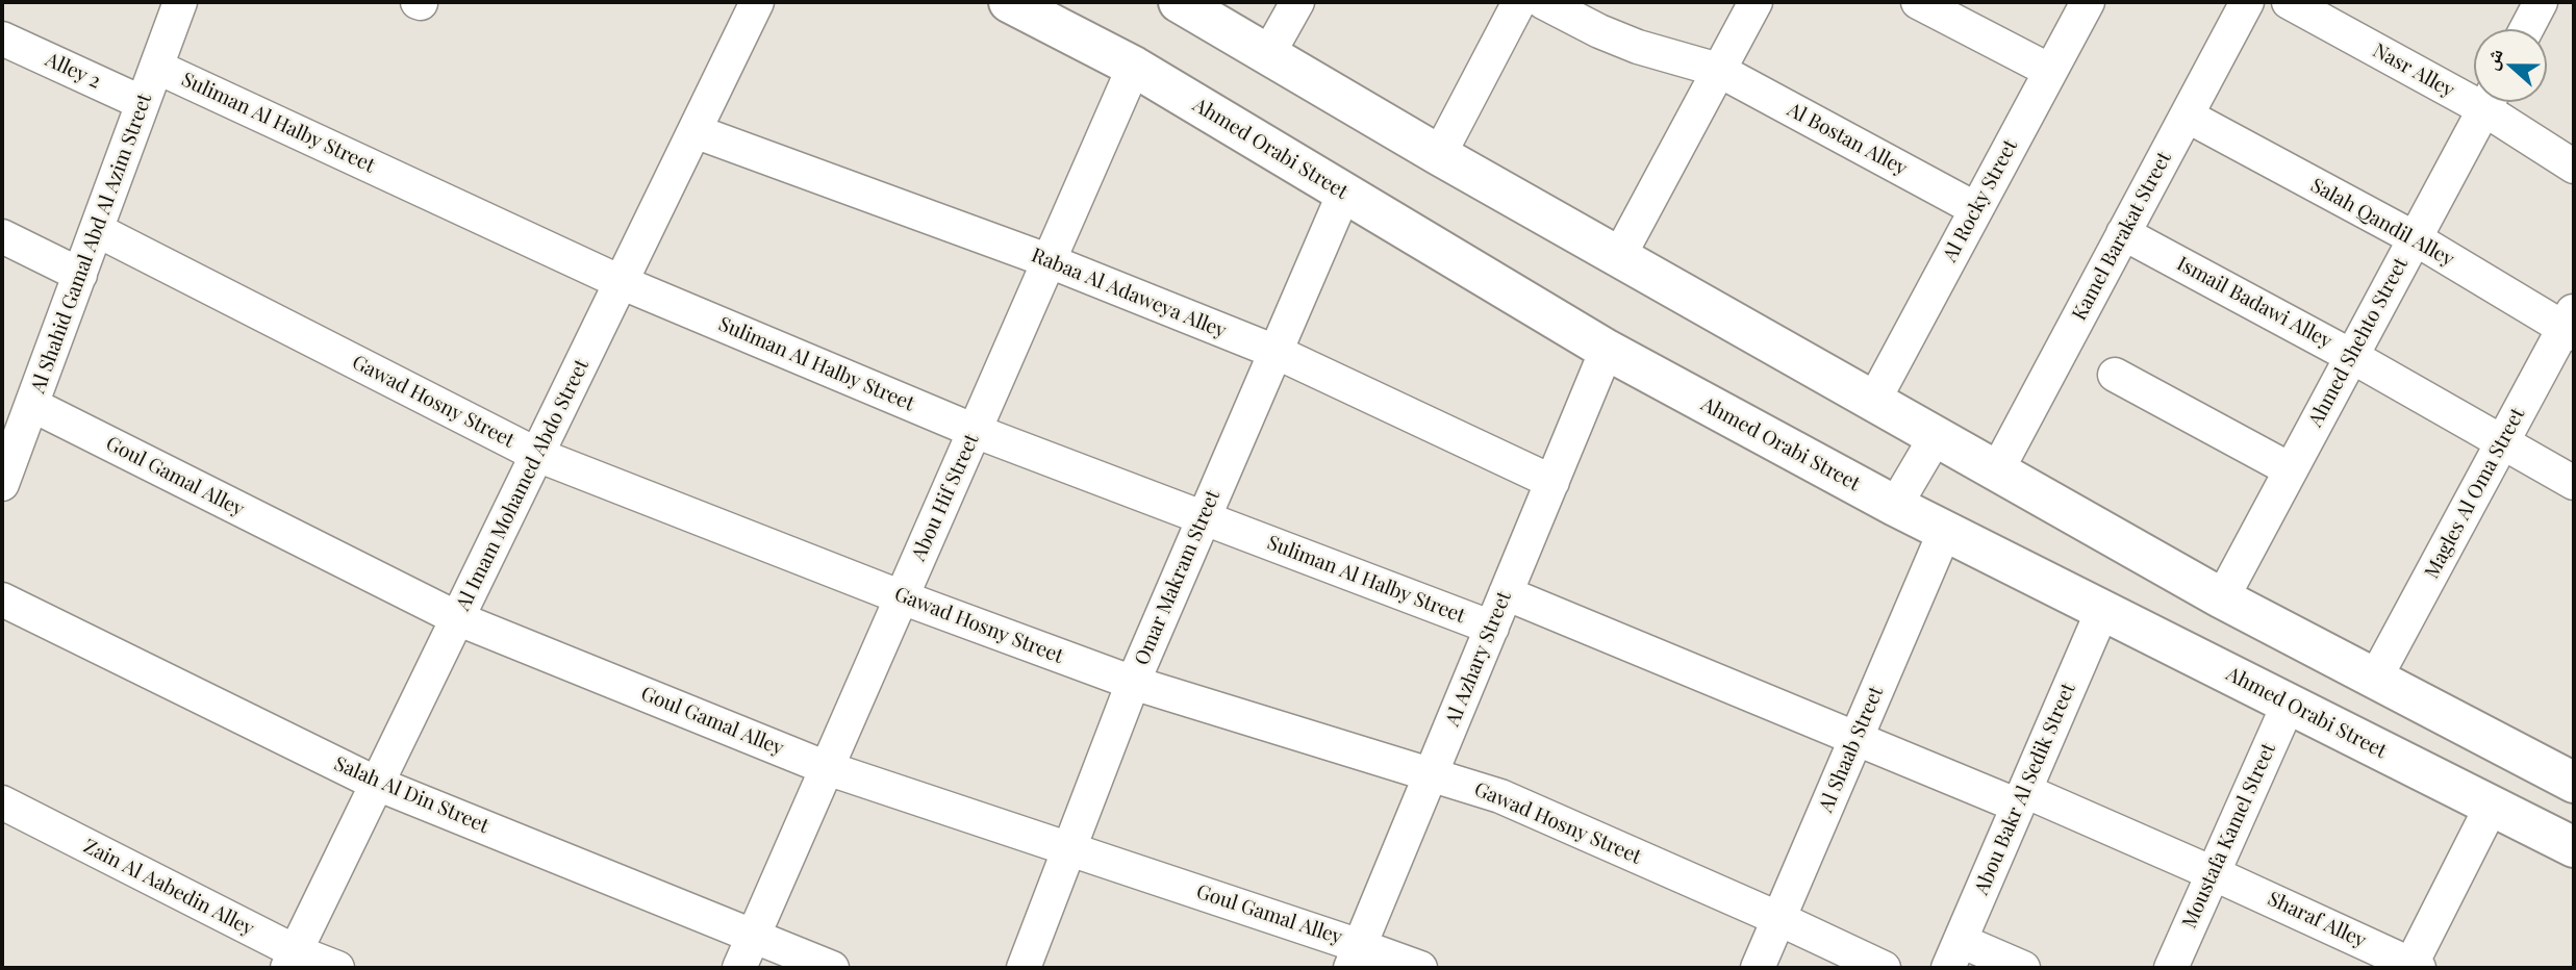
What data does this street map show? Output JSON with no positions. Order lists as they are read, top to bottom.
{
  "streets": {
    "street": [
      "Alley 2",
      "Nasr Alley",
      "Suliman Al Halby Street",
      "Al Bostan Alley",
      "Ahmed Orabi Street",
      "Al Rocky Street",
      "Salah Qandil Alley",
      "Kamel Barakat Street",
      "Al Shahid Gamal Abd Al Azim Street",
      "Rabaa Al Adaweya Alley",
      "Ismail Badawi Alley",
      "Ahmed Shehto Street",
      "Gawad Hosny Street",
      "Goul Gamal Alley",
      "Al Imam Mohamed Abdo Street",
      "Magles Al Oma Street",
      "Abou Hif Street",
      "Omar Makram Street",
      "Al Azhary Street",
      "Al Shaab Street",
      "Abou Bakr Al Sedik Street",
      "Salah Al Din Street",
      "Moustafa Kamel Street",
      "Zain Al Aabedin Alley",
      "Sharaf Alley"
    ]
  },
  "crossings": [
    ["Alley 2", "Al Shahid Gamal Abd Al Azim Street"],
    ["Suliman Al Halby Street", "Al Shahid Gamal Abd Al Azim Street"],
    ["Suliman Al Halby Street", "Al Imam Mohamed Abdo Street"],
    ["Suliman Al Halby Street", "Abou Hif Street"],
    ["Suliman Al Halby Street", "Omar Makram Street"],
    ["Suliman Al Halby Street", "Al Azhary Street"],
    ["Al Bostan Alley", "Al Rocky Street"],
    ["Ahmed Orabi Street", "Abou Hif Street"],
    ["Ahmed Orabi Street", "Omar Makram Street"],
    ["Ahmed Orabi Street", "Al Azhary Street"],
    ["Ahmed Orabi Street", "Al Shaab Street"],
    ["Ahmed Orabi Street", "Abou Bakr Al Sedik Street"],
    ["Ahmed Orabi Street", "Moustafa Kamel Street"],
    ["Salah Qandil Alley", "Kamel Barakat Street"],
    ["Salah Qandil Alley", "Ahmed Shehto Street"],
    ["Salah Qandil Alley", "Magles Al Oma Street"],
    ["Kamel Barakat Street", "Ismail Badawi Alley"],
    ["Al Shahid Gamal Abd Al Azim Street", "Gawad Hosny Street"],
    ["Al Shahid Gamal Abd Al Azim Street", "Goul Gamal Alley"],
    ["Rabaa Al Adaweya Alley", "Al Imam Mohamed Abdo Street"],
    ["Rabaa Al Adaweya Alley", "Abou Hif Street"],
    ["Rabaa Al Adaweya Alley", "Omar Makram Street"],
    ["Rabaa Al Adaweya Alley", "Al Azhary Street"],
    ["Ismail Badawi Alley", "Ahmed Shehto Street"],
    ["Ismail Badawi Alley", "Magles Al Oma Street"],
    ["Gawad Hosny Street", "Al Imam Mohamed Abdo Street"],
    ["Gawad Hosny Street", "Abou Hif Street"],
    ["Gawad Hosny Street", "Omar Makram Street"],
    ["Gawad Hosny Street", "Al Azhary Street"],
    ["Gawad Hosny Street", "Al Shaab Street"],
    ["Goul Gamal Alley", "Al Imam Mohamed Abdo Street"],
    ["Goul Gamal Alley", "Abou Hif Street"],
    ["Goul Gamal Alley", "Omar Makram Street"],
    ["Goul Gamal Alley", "Al Azhary Street"],
    ["Al Imam Mohamed Abdo Street", "Salah Al Din Street"],
    ["Al Imam Mohamed Abdo Street", "Zain Al Aabedin Alley"],
    ["Abou Hif Street", "Salah Al Din Street"],
    ["Abou Bakr Al Sedik Street", "Sharaf Alley"],
    ["Moustafa Kamel Street", "Sharaf Alley"]
  ],
  "north": "left"
}
